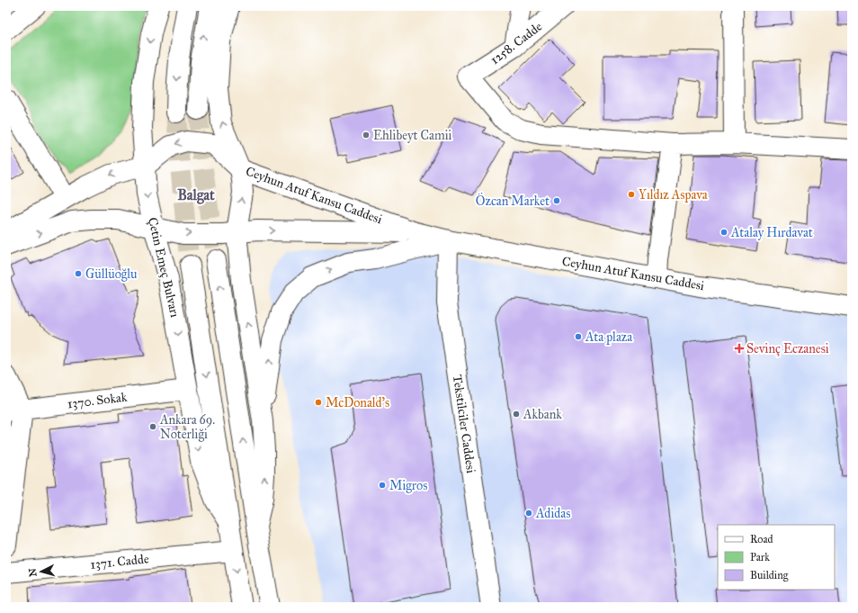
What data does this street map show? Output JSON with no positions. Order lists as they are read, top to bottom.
{
  "streets": {
    "main road": [
      "1258. Cadde",
      "Ceyhun Atuf Kansu Caddesi",
      "Çetin Emeç Bulvarı",
      "1370. Sokak",
      "Tekstilciler Caddesi",
      "1371. Cadde"
    ]
  },
  "crossings": [
    ["Ceyhun Atuf Kansu Caddesi", "Çetin Emeç Bulvarı"],
    ["Ceyhun Atuf Kansu Caddesi", "Tekstilciler Caddesi"],
    ["Çetin Emeç Bulvarı", "1370. Sokak"],
    ["Çetin Emeç Bulvarı", "1371. Cadde"]
  ],
  "districts": ["Balgat"],
  "places": {
    "other": [
      "Ehlibeyt Camii",
      "Yıldız Aspava",
      "Özcan Market",
      "Atalay Hırdavat",
      "Güllüoğlu",
      "Ata plaza",
      "McDonald's",
      "Akbank",
      "Ankara 69. Noterliği",
      "Migros",
      "Adidas"
    ],
    "health": ["Sevinç Eczanesi"]
  },
  "legend": ["Road", "Park", "Building"],
  "north": "left"
}
